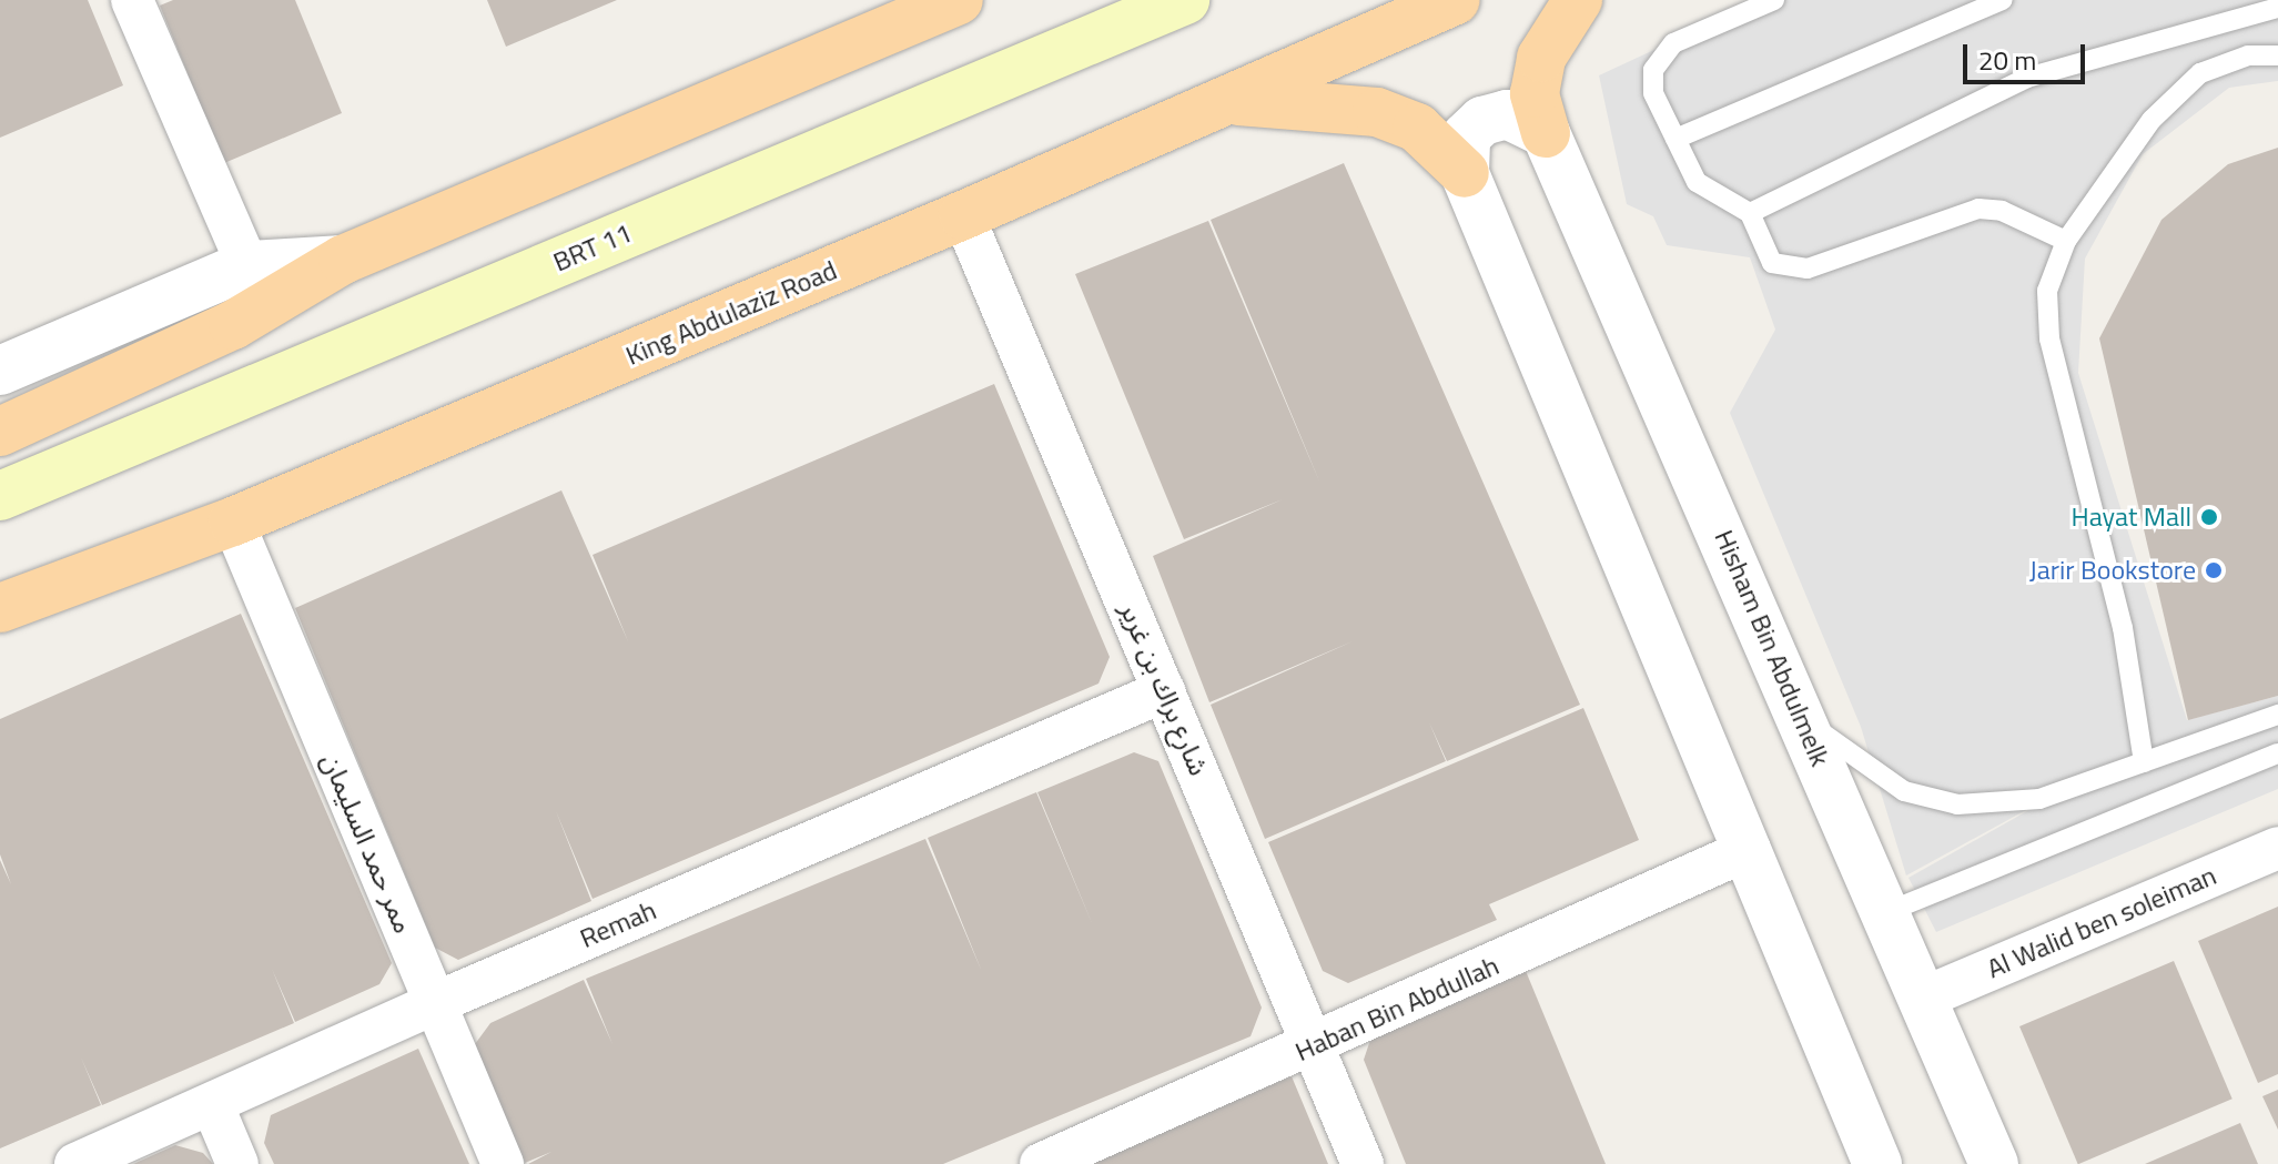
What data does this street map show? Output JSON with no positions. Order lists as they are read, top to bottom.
{
  "streets": {
    "main road": ["BRT 11", "King Abdulaziz Road"],
    "street": [
      "Hisham Bin Abdulmelk",
      "شارع براك بن غرير",
      "ممر حمد السليمان",
      "Al Walid ben soleiman",
      "Remah",
      "Haban Bin Abdullah"
    ]
  },
  "crossings": [
    ["King Abdulaziz Road", "شارع براك بن غرير"],
    ["King Abdulaziz Road", "ممر حمد السليمان"],
    ["Hisham Bin Abdulmelk", "Al Walid ben soleiman"],
    ["شارع براك بن غرير", "Remah"],
    ["شارع براك بن غرير", "Haban Bin Abdullah"],
    ["ممر حمد السليمان", "Remah"]
  ],
  "places": ["Hayat Mall", "Jarir Bookstore"],
  "scale_bar": "20 m"
}
